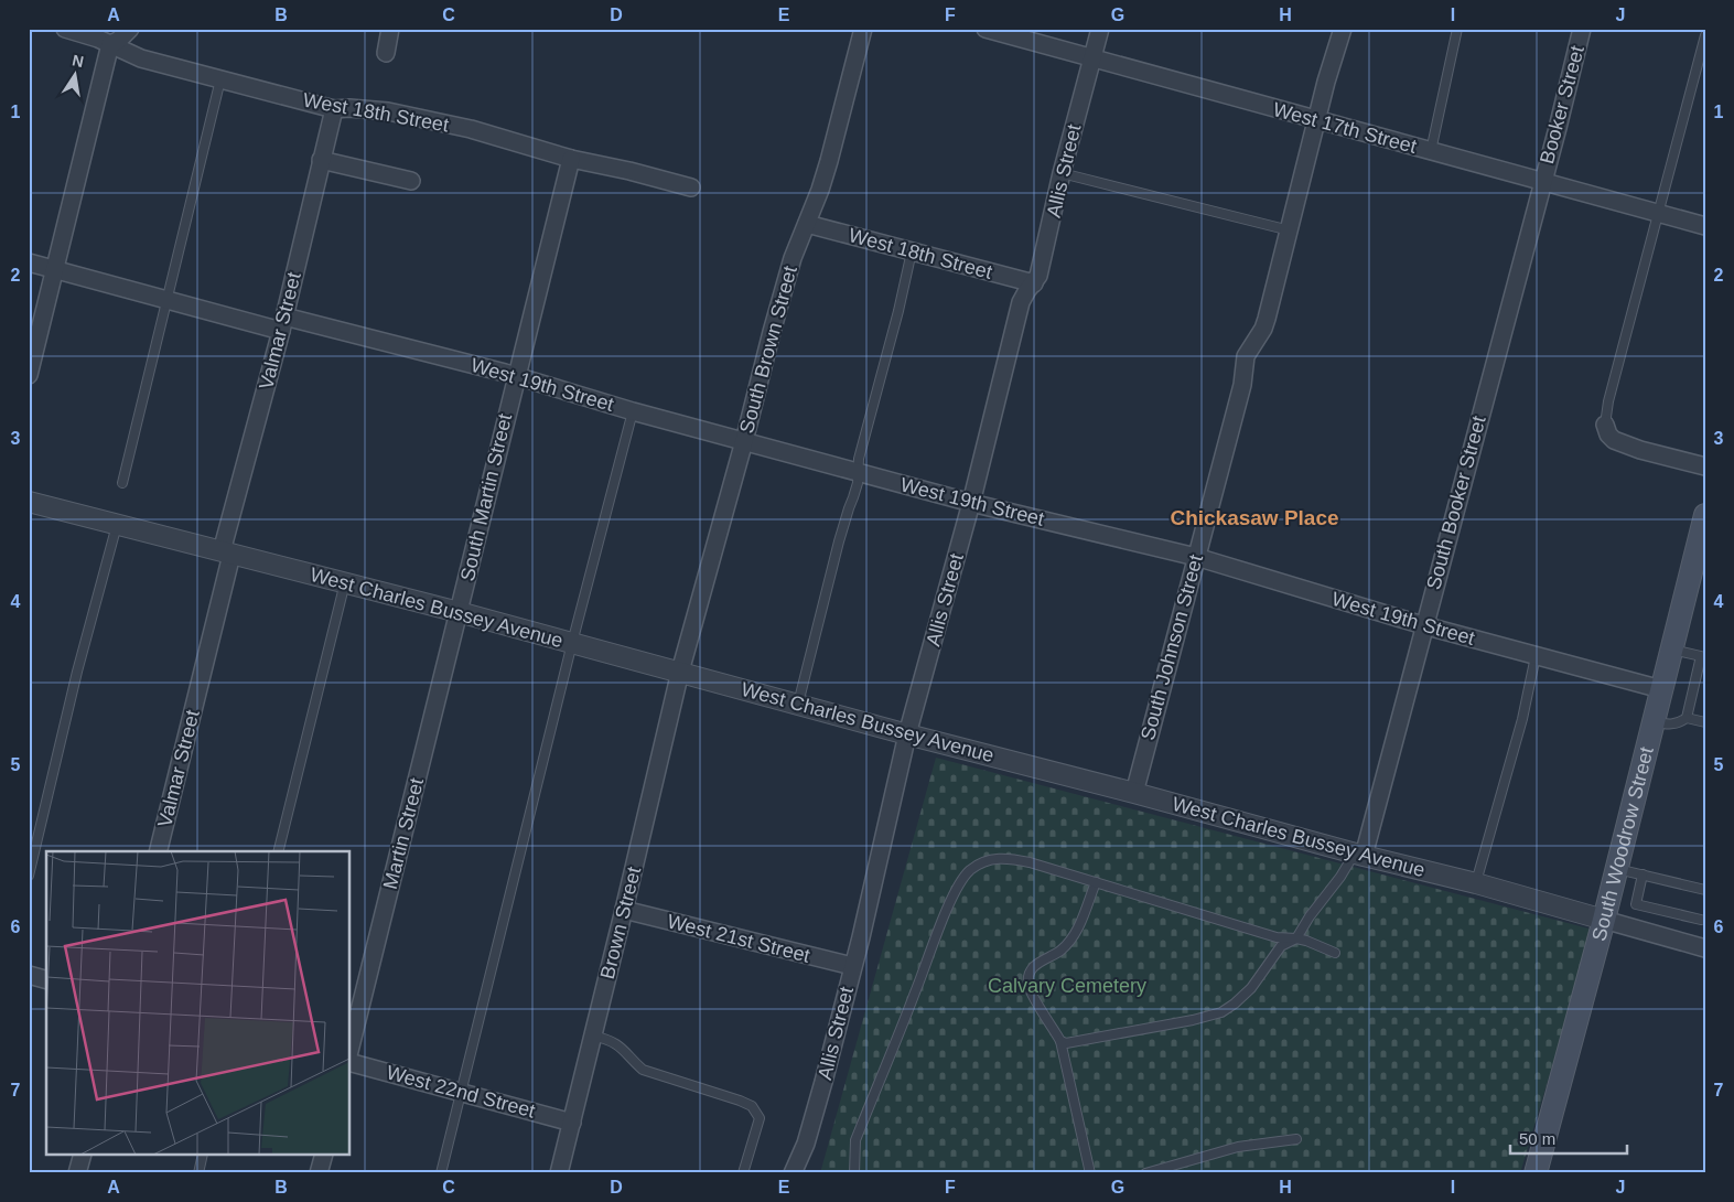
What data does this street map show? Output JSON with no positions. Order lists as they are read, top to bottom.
{
  "streets": {
    "main road": ["South Woodrow Street"],
    "street": [
      "Booker Street",
      "West 18th Street",
      "West 17th Street",
      "Allis Street",
      "Valmar Street",
      "South Brown Street",
      "West 19th Street",
      "South Martin Street",
      "South Booker Street",
      "West Charles Bussey Avenue",
      "South Johnson Street",
      "Martin Street",
      "Brown Street",
      "West 21st Street",
      "West 22nd Street"
    ]
  },
  "crossings": [
    ["Booker Street", "West 17th Street"],
    ["Booker Street", "South Booker Street"],
    ["West 18th Street", "Allis Street"],
    ["West 18th Street", "Valmar Street"],
    ["West 18th Street", "South Brown Street"],
    ["West 18th Street", "South Martin Street"],
    ["West 17th Street", "Allis Street"],
    ["West 17th Street", "South Booker Street"],
    ["West 17th Street", "South Johnson Street"],
    ["Allis Street", "West 19th Street"],
    ["Allis Street", "West Charles Bussey Avenue"],
    ["Allis Street", "West 21st Street"],
    ["Valmar Street", "West 19th Street"],
    ["Valmar Street", "West Charles Bussey Avenue"],
    ["South Brown Street", "West 19th Street"],
    ["South Brown Street", "West Charles Bussey Avenue"],
    ["South Brown Street", "Brown Street"],
    ["West 19th Street", "South Martin Street"],
    ["West 19th Street", "South Booker Street"],
    ["West 19th Street", "South Johnson Street"],
    ["West 19th Street", "South Woodrow Street"],
    ["South Martin Street", "West Charles Bussey Avenue"],
    ["South Martin Street", "Martin Street"],
    ["South Booker Street", "West Charles Bussey Avenue"],
    ["West Charles Bussey Avenue", "South Johnson Street"],
    ["West Charles Bussey Avenue", "Martin Street"],
    ["West Charles Bussey Avenue", "South Woodrow Street"],
    ["West Charles Bussey Avenue", "Brown Street"],
    ["Brown Street", "West 21st Street"],
    ["Brown Street", "West 22nd Street"]
  ],
  "districts": ["Chickasaw Place"],
  "parks": ["Calvary Cemetery"],
  "scale_bar": "50 m",
  "north": "top",
  "grid": {
    "columns": [
      "A",
      "B",
      "C",
      "D",
      "E",
      "F",
      "G",
      "H",
      "I",
      "J"
    ],
    "rows": [
      "1",
      "2",
      "3",
      "4",
      "5",
      "6",
      "7"
    ]
  }
}
